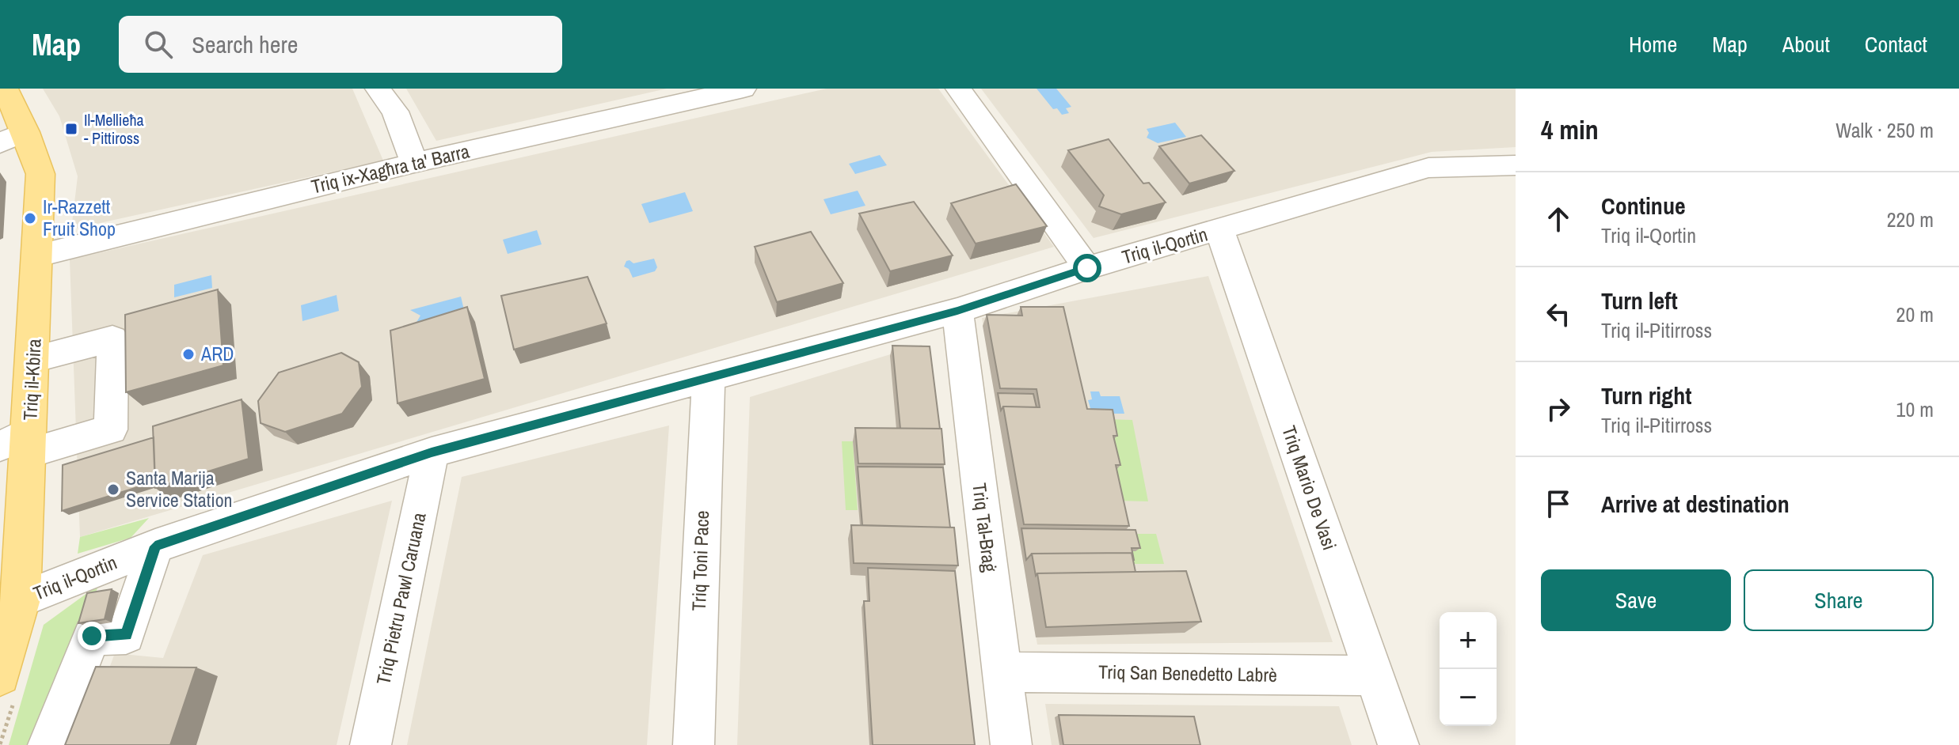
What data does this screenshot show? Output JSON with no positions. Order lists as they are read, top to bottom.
{
  "streets": {
    "main road": ["Triq il-Kbira"],
    "street": [
      "Triq ix-Xagħra ta' Barra",
      "Triq il-Qortin",
      "Triq Mario De Vasi",
      "Triq Tal-Braġ",
      "Triq Toni Pace",
      "Triq Pietru Pawl Caruana",
      "Triq San Benedetto Labrè"
    ]
  },
  "crossings": [
    ["Triq ix-Xagħra ta' Barra", "Triq il-Kbira"],
    ["Triq il-Qortin", "Triq il-Kbira"],
    ["Triq il-Qortin", "Triq Mario De Vasi"],
    ["Triq il-Qortin", "Triq Tal-Braġ"],
    ["Triq il-Qortin", "Triq Toni Pace"],
    ["Triq il-Qortin", "Triq Pietru Pawl Caruana"],
    ["Triq Mario De Vasi", "Triq San Benedetto Labrè"],
    ["Triq Tal-Braġ", "Triq San Benedetto Labrè"]
  ],
  "places": {
    "transit": ["Il-Mellieħa - Pittiross"],
    "other": ["Ir-Razzett Fruit Shop", "ARD", "Santa Marija Service Station"]
  },
  "page": {
    "header": "Map",
    "search": "Search here",
    "nav": [
      "Home",
      "Map",
      "About",
      "Contact"
    ],
    "heading": ["4 min", "Walk · 250 m"],
    "list": [
      ["Continue", "Triq il-Qortin", "220 m"],
      ["Turn left", "Triq il-Pitirross", "20 m"],
      ["Turn right", "Triq il-Pitirross", "10 m"],
      "Arrive at destination"
    ],
    "buttons": ["Save", "Share"],
    "map_buttons": ["+", "−"]
  }
}
